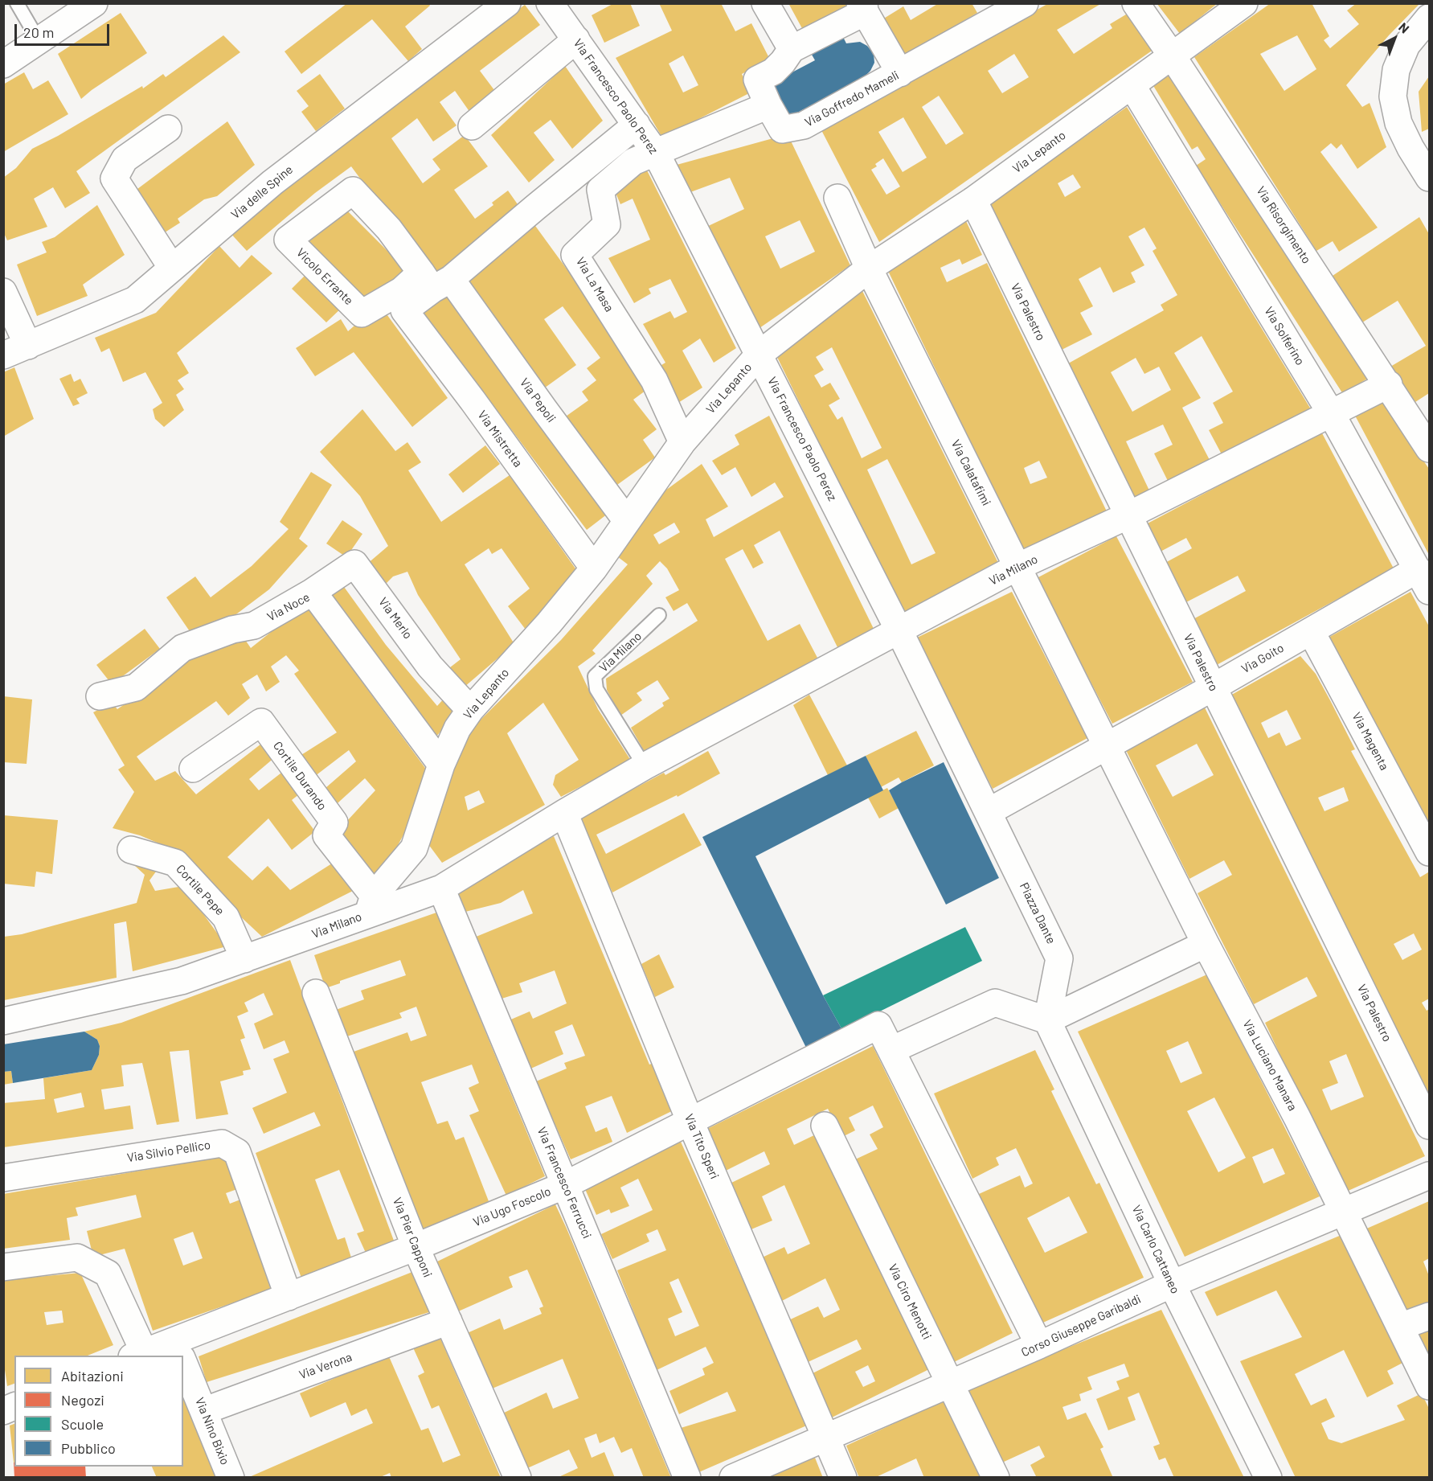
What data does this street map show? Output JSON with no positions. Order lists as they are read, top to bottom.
{
  "streets": {
    "street": [
      "Via Francesco Paolo Perez",
      "Via Goffredo Mameli",
      "Via Lepanto",
      "Via delle Spine",
      "Via Risorgimento",
      "Vicolo Errante",
      "Via La Masa",
      "Via Palestro",
      "Via Solferino",
      "Via Pepoli",
      "Via Mistretta",
      "Via Calatafimi",
      "Via Milano",
      "Via Noce",
      "Via Merlo",
      "Via Goito",
      "Via Magenta",
      "Cortile Durando",
      "Cortile Pepe",
      "Piazza Dante",
      "Via Luciano Manara",
      "Via Tito Speri",
      "Via Silvio Pellico",
      "Via Francesco Ferrucci",
      "Via Ugo Foscolo",
      "Via Pier Capponi",
      "Via Carlo Cattaneo",
      "Via Ciro Menotti",
      "Corso Giuseppe Garibaldi",
      "Via Verona",
      "Via Nino Bixio"
    ]
  },
  "crossings": [
    ["Via Francesco Paolo Perez", "Via Lepanto"],
    ["Via Francesco Paolo Perez", "Vicolo Errante"],
    ["Via Francesco Paolo Perez", "Via La Masa"],
    ["Via Francesco Paolo Perez", "Via Milano"],
    ["Via Francesco Paolo Perez", "Via Goito"],
    ["Via Francesco Paolo Perez", "Piazza Dante"],
    ["Via Lepanto", "Via Risorgimento"],
    ["Via Lepanto", "Via La Masa"],
    ["Via Lepanto", "Via Palestro"],
    ["Via Lepanto", "Via Solferino"],
    ["Via Lepanto", "Via Pepoli"],
    ["Via Lepanto", "Via Mistretta"],
    ["Via Lepanto", "Via Calatafimi"],
    ["Via Lepanto", "Via Milano"],
    ["Via Lepanto", "Via Noce"],
    ["Via Lepanto", "Via Merlo"],
    ["Via Lepanto", "Cortile Durando"],
    ["Via Risorgimento", "Via Milano"],
    ["Vicolo Errante", "Via Pepoli"],
    ["Vicolo Errante", "Via Mistretta"],
    ["Via Palestro", "Via Milano"],
    ["Via Palestro", "Via Goito"],
    ["Via Solferino", "Via Milano"],
    ["Via Solferino", "Via Goito"],
    ["Via Calatafimi", "Via Milano"],
    ["Via Calatafimi", "Via Goito"],
    ["Via Calatafimi", "Via Luciano Manara"],
    ["Via Milano", "Cortile Durando"],
    ["Via Milano", "Cortile Pepe"],
    ["Via Milano", "Via Tito Speri"],
    ["Via Milano", "Via Francesco Ferrucci"],
    ["Via Noce", "Via Merlo"],
    ["Via Goito", "Via Magenta"],
    ["Via Goito", "Piazza Dante"],
    ["Via Goito", "Via Luciano Manara"],
    ["Piazza Dante", "Via Carlo Cattaneo"],
    ["Via Luciano Manara", "Corso Giuseppe Garibaldi"],
    ["Via Tito Speri", "Via Ugo Foscolo"],
    ["Via Tito Speri", "Corso Giuseppe Garibaldi"],
    ["Via Silvio Pellico", "Via Ugo Foscolo"],
    ["Via Francesco Ferrucci", "Via Ugo Foscolo"],
    ["Via Ugo Foscolo", "Via Pier Capponi"],
    ["Via Pier Capponi", "Via Verona"],
    ["Via Carlo Cattaneo", "Corso Giuseppe Garibaldi"],
    ["Via Ciro Menotti", "Corso Giuseppe Garibaldi"],
    ["Via Verona", "Via Nino Bixio"]
  ],
  "legend": [
    "Abitazioni",
    "Negozi",
    "Scuole",
    "Pubblico"
  ],
  "scale_bar": "20 m",
  "north": "top right"
}
